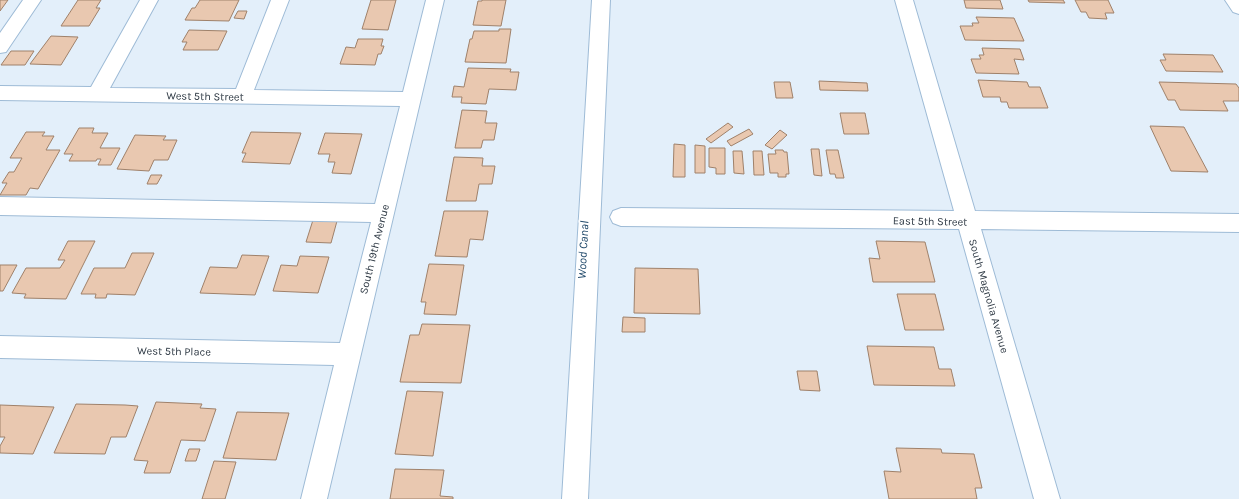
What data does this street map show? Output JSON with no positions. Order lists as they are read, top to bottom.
{
  "streets": {
    "street": [
      "West 5th Street",
      "East 5th Street",
      "South 19th Avenue",
      "South Magnolia Avenue",
      "West 5th Place"
    ]
  },
  "crossings": [
    ["West 5th Street", "South 19th Avenue"],
    ["East 5th Street", "South Magnolia Avenue"],
    ["South 19th Avenue", "West 5th Place"]
  ],
  "water": ["Wood Canal"]
}
